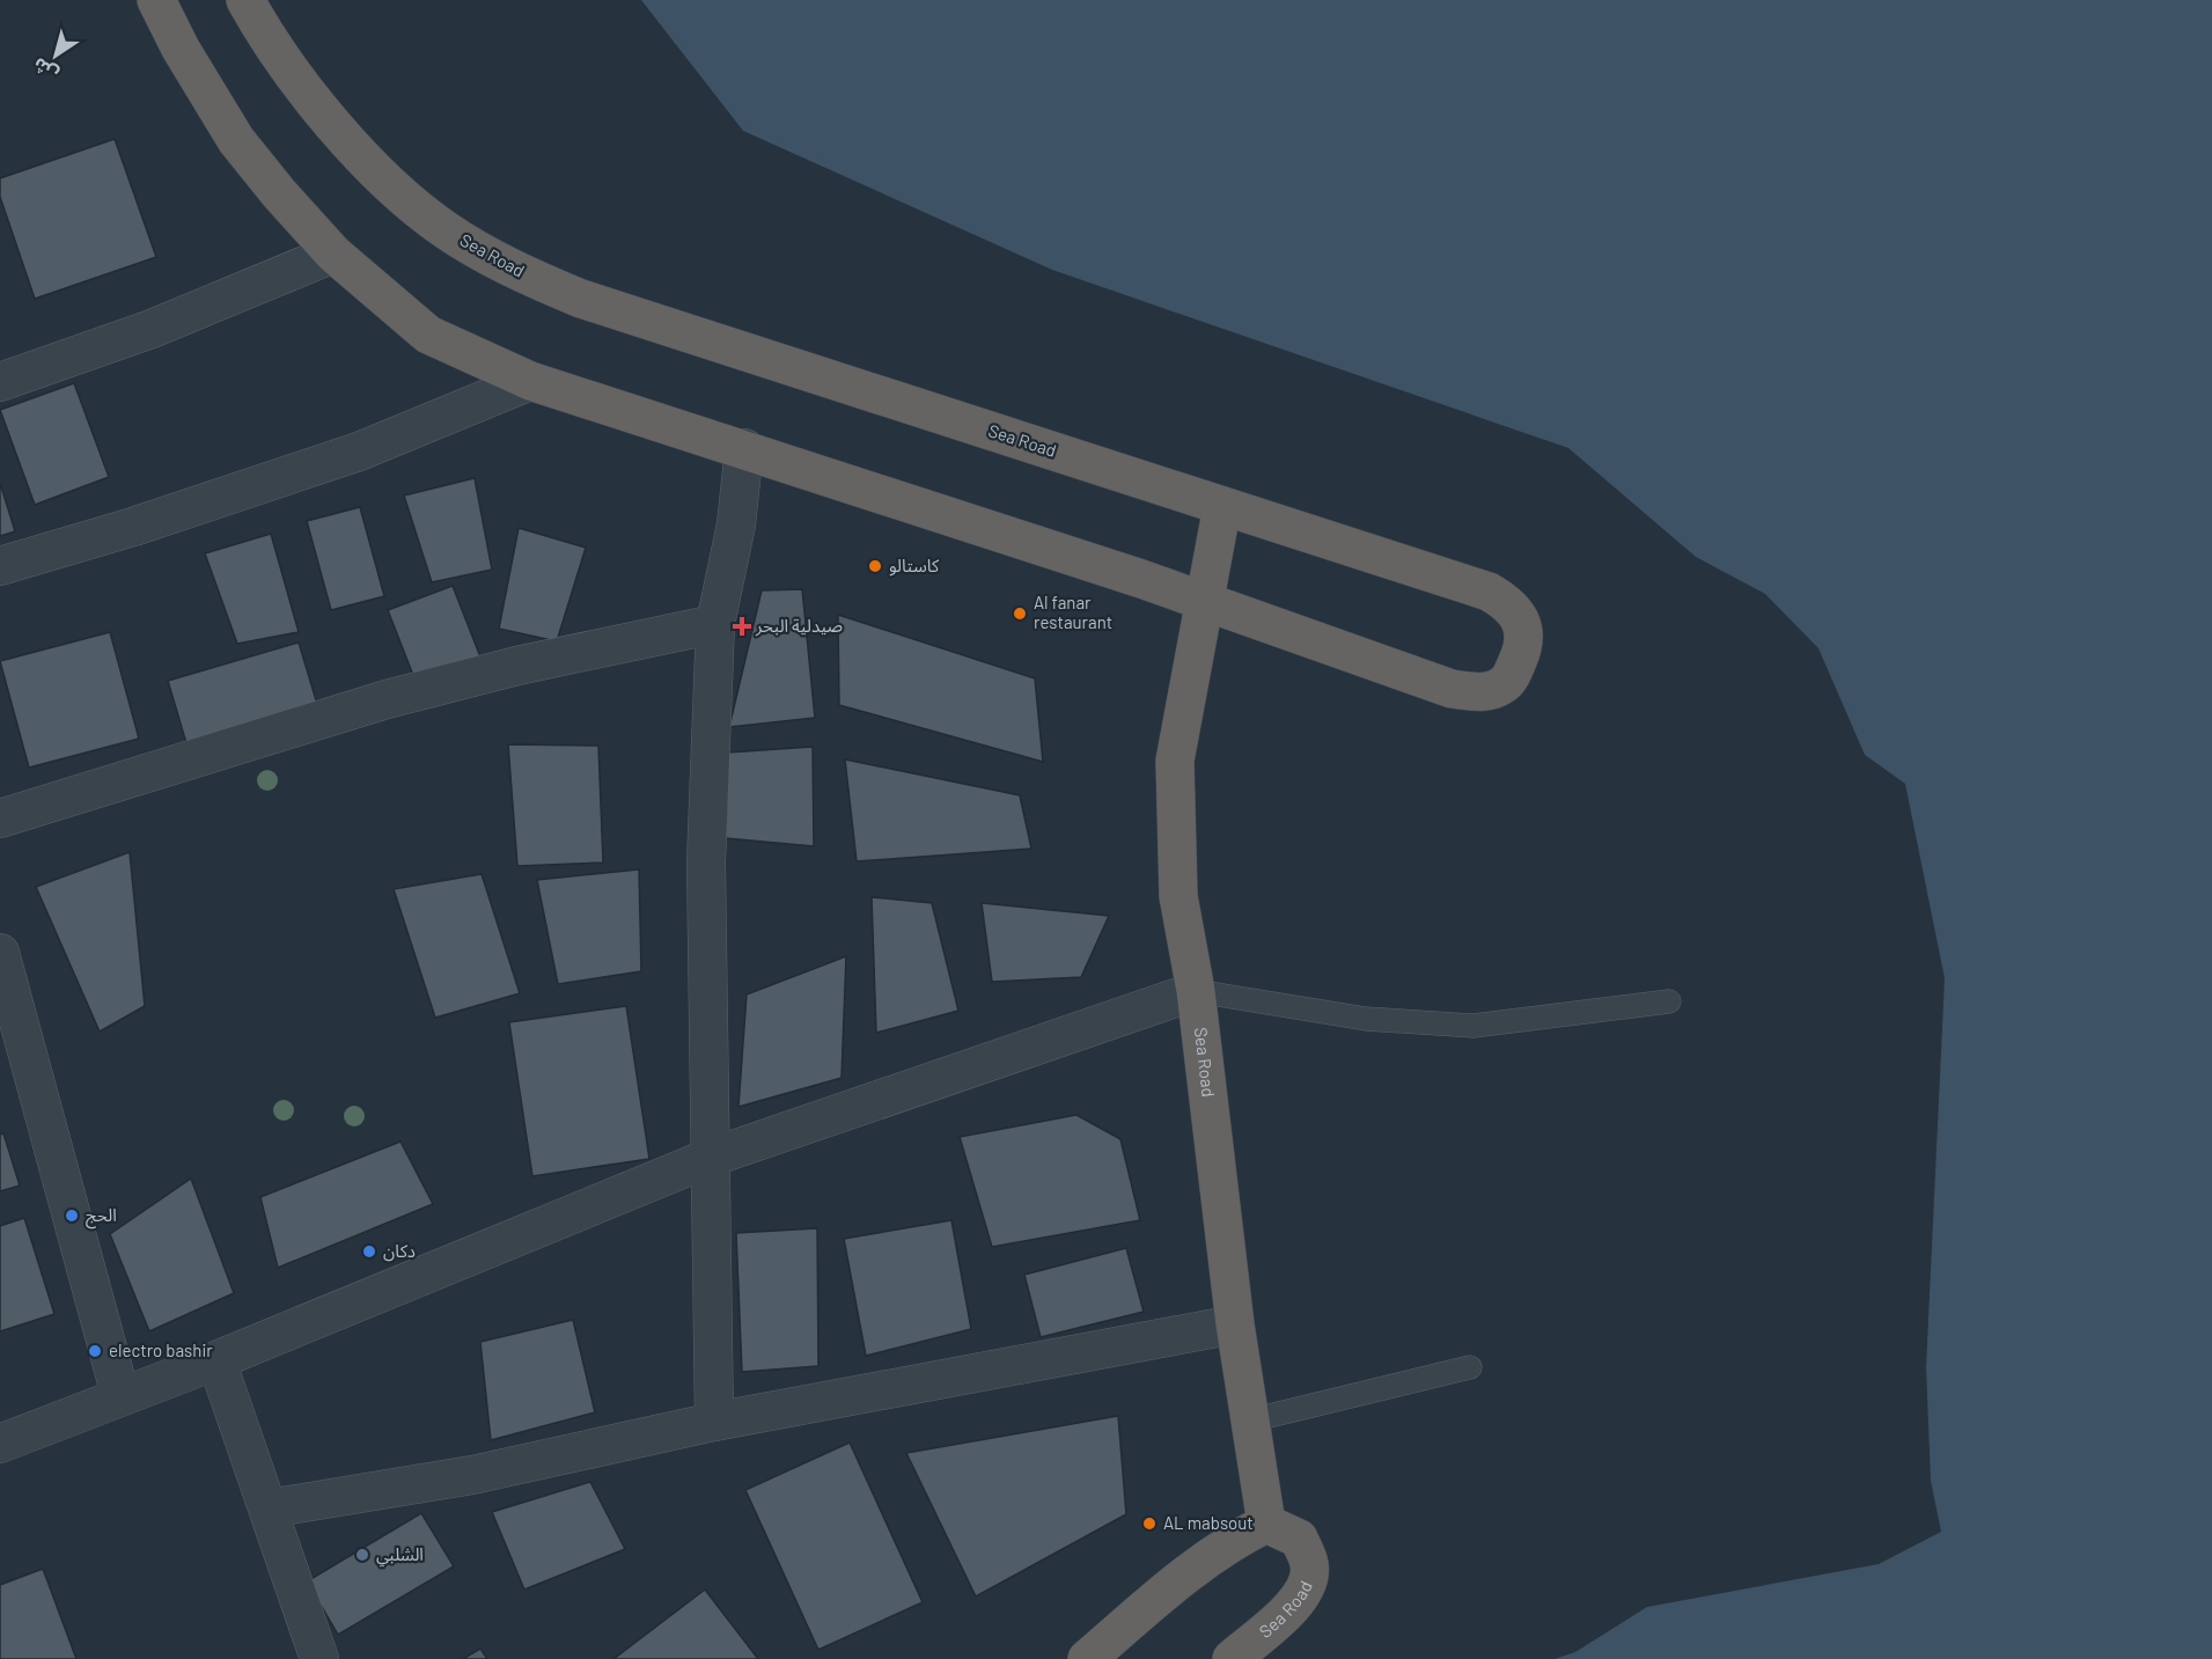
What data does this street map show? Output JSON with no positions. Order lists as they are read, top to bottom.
{
  "streets": {
    "highway": ["Sea Road"]
  },
  "places": {
    "other": [
      "كاستالو",
      "Al fanar restaurant",
      "الحج",
      "دكان",
      "electro bashir",
      "AL mabsout",
      "الشلبي"
    ],
    "health": ["صيدلية البحر"]
  },
  "north": "bottom left"
}
